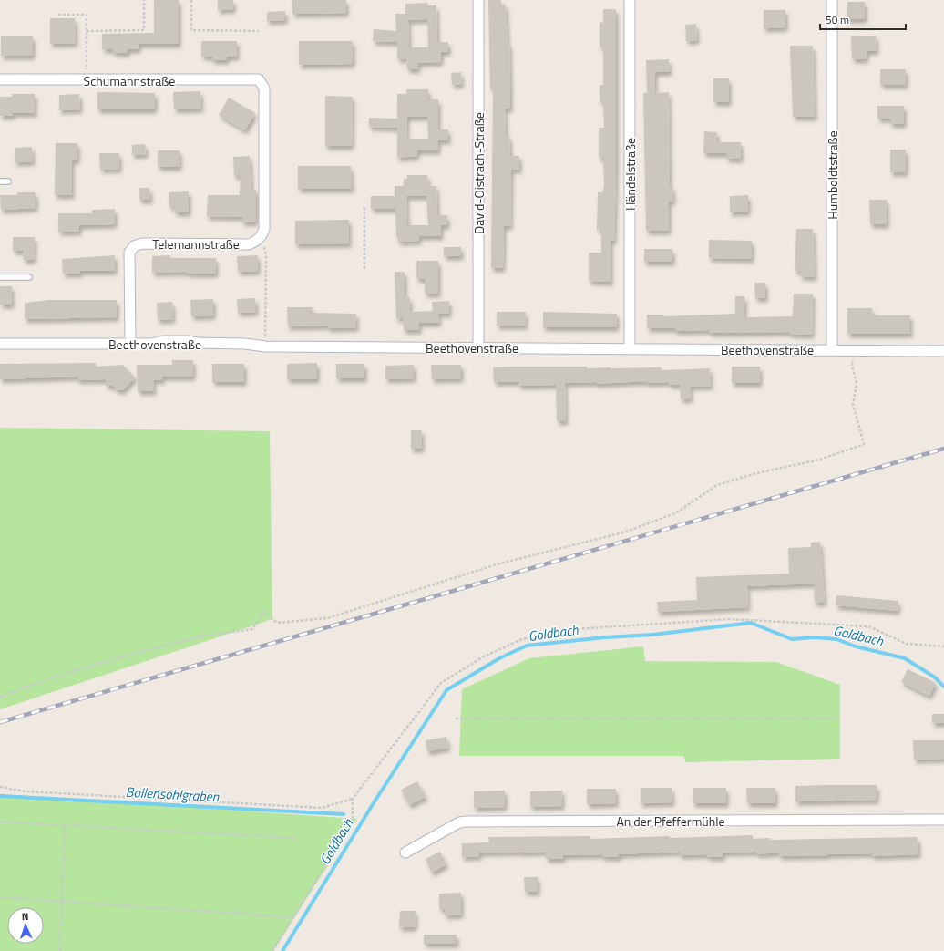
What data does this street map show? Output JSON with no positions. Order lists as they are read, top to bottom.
{
  "streets": {
    "street": [
      "Schumannstraße",
      "David-Oistrach-Straße",
      "Händelstraße",
      "Humboldtstraße",
      "Telemannstraße",
      "Beethovenstraße",
      "An der Pfeffermühle"
    ]
  },
  "crossings": [
    ["Schumannstraße", "Telemannstraße"],
    ["David-Oistrach-Straße", "Beethovenstraße"],
    ["Händelstraße", "Beethovenstraße"],
    ["Humboldtstraße", "Beethovenstraße"],
    ["Telemannstraße", "Beethovenstraße"]
  ],
  "water": ["Goldbach", "Ballensohlgraben"],
  "scale_bar": "50 m",
  "north": "top"
}
